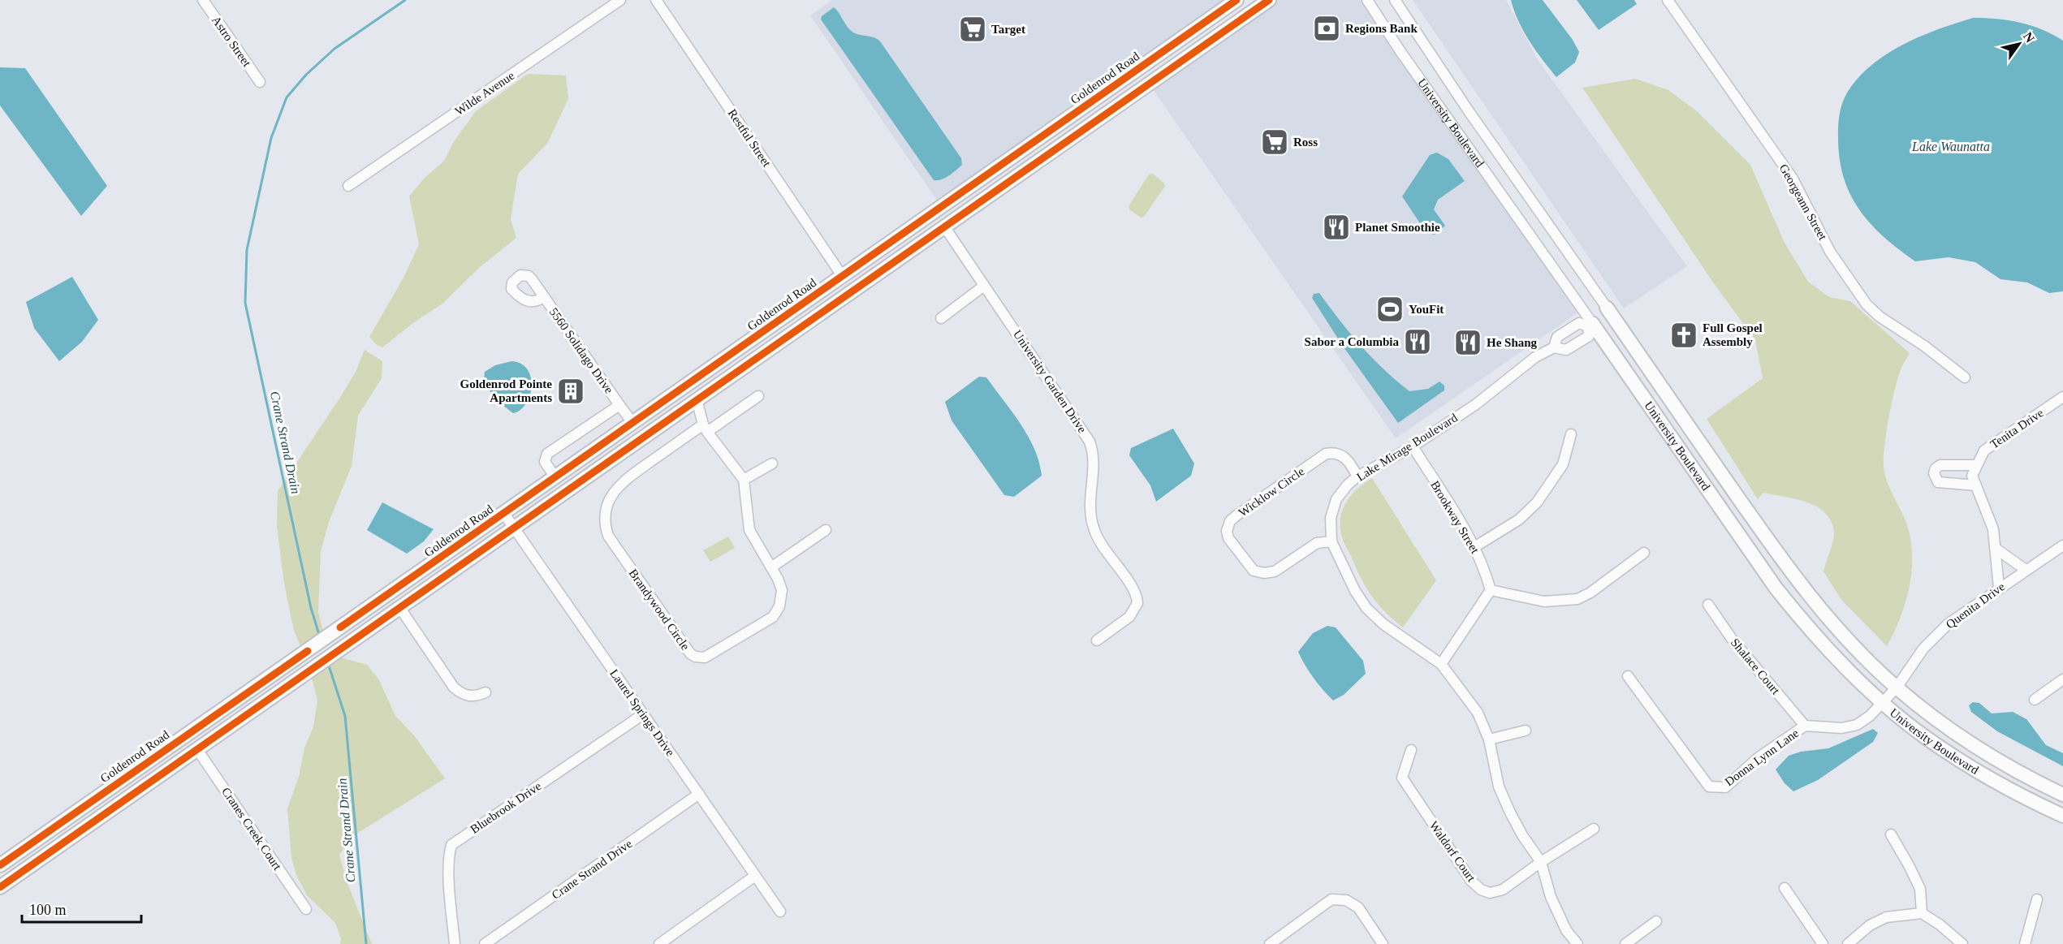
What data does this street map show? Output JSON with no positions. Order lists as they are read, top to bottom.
{
  "streets": {
    "main road": ["Goldenrod Road", "University Boulevard"],
    "street": [
      "Astro Street",
      "Wilde Avenue",
      "Restful Street",
      "Georgeann Street",
      "5560 Solidago Drive",
      "University Garden Drive",
      "Tenita Drive",
      "Lake Mirage Boulevard",
      "Wicklow Circle",
      "Brookway Street",
      "Quenita Drive",
      "Brandywood Circle",
      "Shalace Court",
      "Laurel Springs Drive",
      "Donna Lynn Lane",
      "Bluebrook Drive",
      "Cranes Creek Court",
      "Waldorf Court",
      "Crane Strand Drive"
    ]
  },
  "crossings": [
    ["Goldenrod Road", "Restful Street"],
    ["Goldenrod Road", "5560 Solidago Drive"],
    ["Goldenrod Road", "University Garden Drive"],
    ["Goldenrod Road", "Laurel Springs Drive"],
    ["Goldenrod Road", "Cranes Creek Court"],
    ["University Boulevard", "Lake Mirage Boulevard"],
    ["University Boulevard", "Quenita Drive"],
    ["University Boulevard", "Donna Lynn Lane"],
    ["Lake Mirage Boulevard", "Wicklow Circle"],
    ["Lake Mirage Boulevard", "Brookway Street"],
    ["Lake Mirage Boulevard", "Waldorf Court"],
    ["Quenita Drive", "Donna Lynn Lane"],
    ["Shalace Court", "Donna Lynn Lane"],
    ["Laurel Springs Drive", "Bluebrook Drive"],
    ["Laurel Springs Drive", "Crane Strand Drive"]
  ],
  "water": ["Lake Waunatta", "Crane Strand Drain"],
  "places": {
    "bank": ["Regions Bank"],
    "supermarket": ["Target", "Ross"],
    "restaurant": ["Planet Smoothie", "Sabor a Columbia", "He Shang"],
    "sports": ["YouFit"],
    "church": ["Full Gospel Assembly"],
    "building": ["Goldenrod Pointe Apartments"]
  },
  "scale_bar": "100 m",
  "north": "top right"
}
